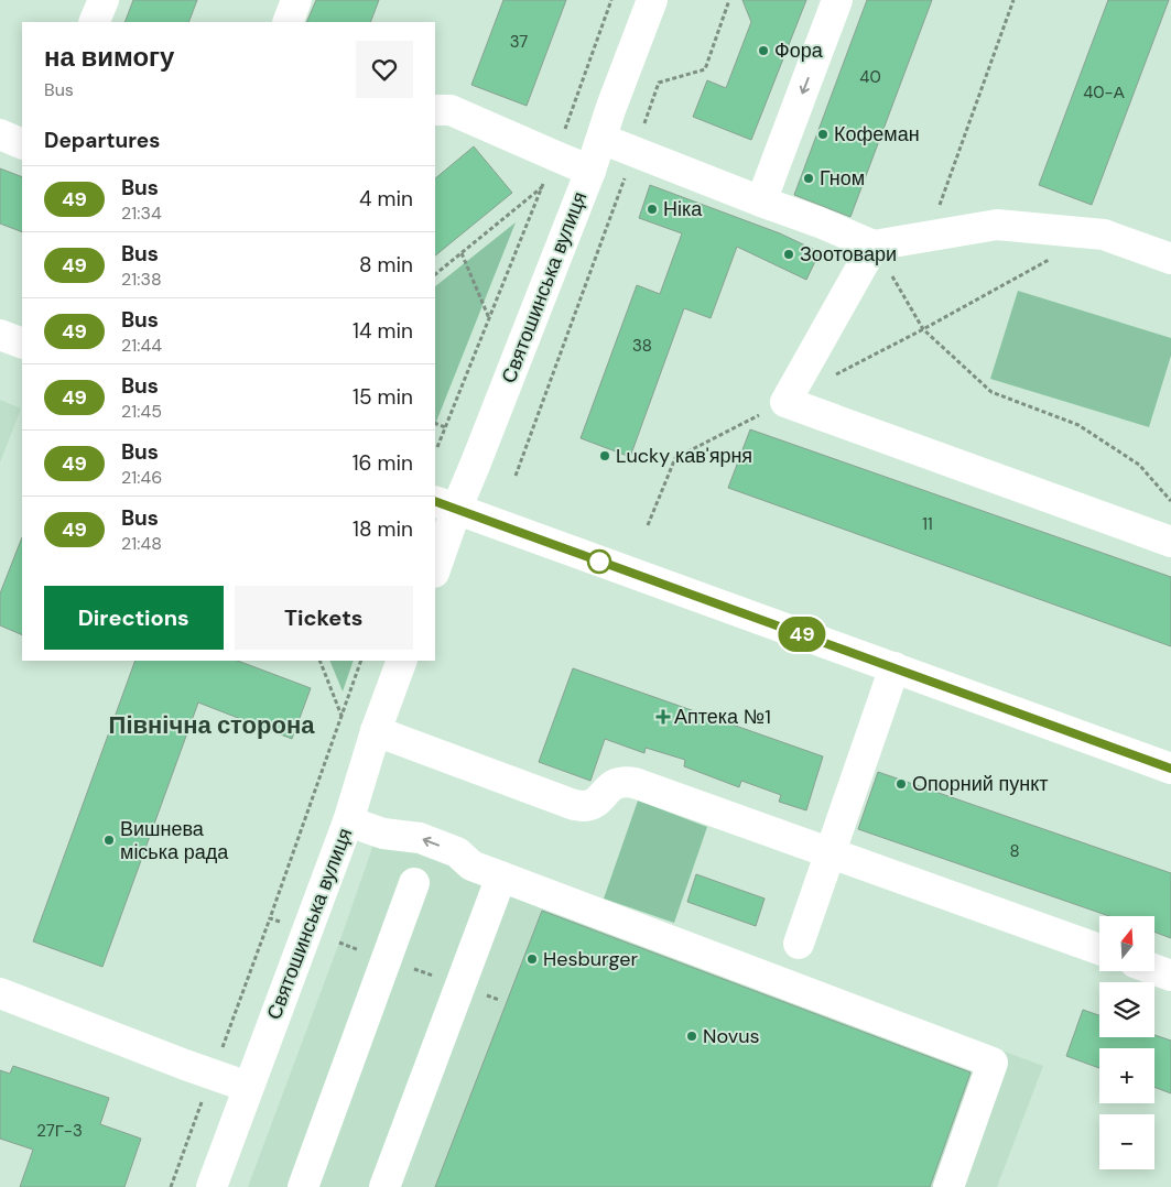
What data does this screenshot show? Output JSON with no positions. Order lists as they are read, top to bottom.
{
  "streets": {
    "street": ["Святошинська вулиця"]
  },
  "districts": ["Північна сторона"],
  "places": {
    "other": [
      "Фора",
      "Кофеман",
      "Гном",
      "Ніка",
      "Зоотовари",
      "Lucky кав'ярня",
      "Опорний пункт",
      "Вишнева міська рада",
      "Hesburger",
      "Novus"
    ],
    "health": ["Аптека №1"]
  },
  "lines": ["bus line 49"],
  "house_numbers": [
    "37",
    "40",
    "40-А",
    "38",
    "11",
    "8",
    "27Г-3"
  ],
  "north": "top",
  "page": {
    "on_map": "49",
    "heading": [
      ["на вимогу", "Bus"],
      "Departures"
    ],
    "list": [
      {
        "mark": "49",
        "name": "Bus",
        "note": "21:34",
        "value": "4 min"
      },
      {
        "mark": "49",
        "name": "Bus",
        "note": "21:38",
        "value": "8 min"
      },
      {
        "mark": "49",
        "name": "Bus",
        "note": "21:44",
        "value": "14 min"
      },
      {
        "mark": "49",
        "name": "Bus",
        "note": "21:45",
        "value": "15 min"
      },
      {
        "mark": "49",
        "name": "Bus",
        "note": "21:46",
        "value": "16 min"
      },
      {
        "mark": "49",
        "name": "Bus",
        "note": "21:48",
        "value": "18 min"
      }
    ],
    "buttons": ["Directions", "Tickets"],
    "map_buttons": ["+", "−"]
  }
}
